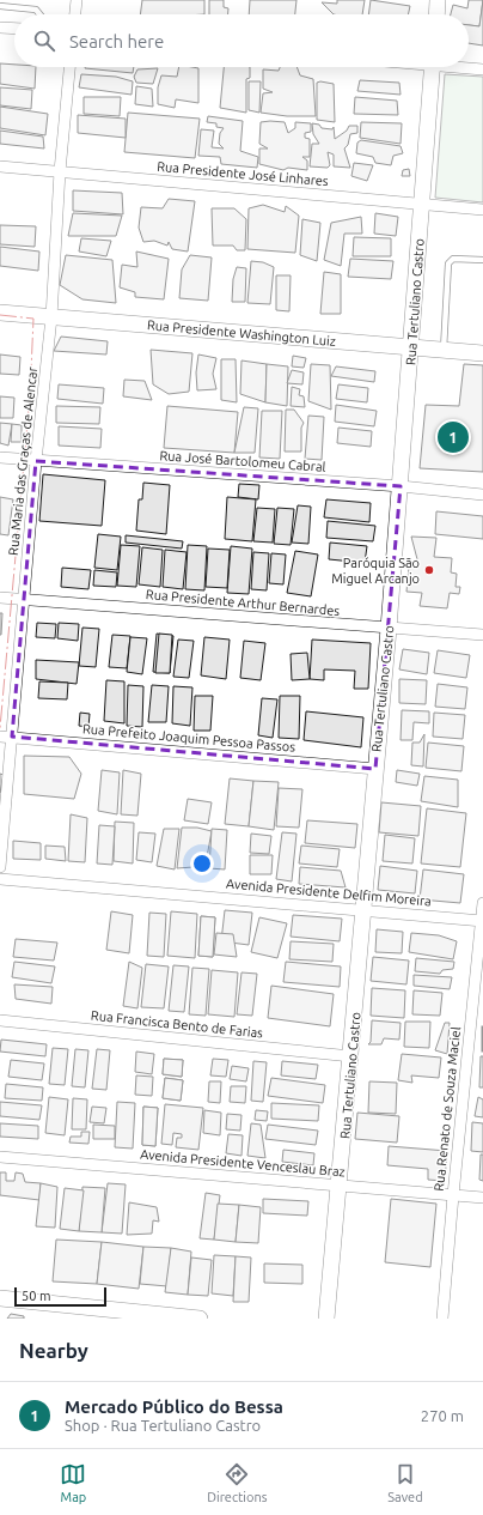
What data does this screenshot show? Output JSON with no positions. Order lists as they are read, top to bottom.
{
  "streets": {
    "street": [
      "Rua Presidente José Linhares",
      "Rua Tertuliano Castro",
      "Rua Presidente Washington Luiz",
      "Rua Maria das Graças de Alencar",
      "Rua José Bartolomeu Cabral",
      "Rua Presidente Arthur Bernardes",
      "Rua Prefeito Joaquim Pessoa Passos",
      "Avenida Presidente Delfim Moreira",
      "Rua Francisca Bento de Farias",
      "Rua Renato de Souza Maciel",
      "Avenida Presidente Venceslau Braz"
    ]
  },
  "crossings": [
    ["Rua Presidente José Linhares", "Rua Tertuliano Castro"],
    ["Rua Presidente José Linhares", "Rua Maria das Graças de Alencar"],
    ["Rua Tertuliano Castro", "Rua Presidente Washington Luiz"],
    ["Rua Tertuliano Castro", "Rua José Bartolomeu Cabral"],
    ["Rua Tertuliano Castro", "Rua Presidente Arthur Bernardes"],
    ["Rua Tertuliano Castro", "Rua Prefeito Joaquim Pessoa Passos"],
    ["Rua Tertuliano Castro", "Avenida Presidente Delfim Moreira"],
    ["Rua Tertuliano Castro", "Rua Francisca Bento de Farias"],
    ["Rua Tertuliano Castro", "Avenida Presidente Venceslau Braz"],
    ["Rua Presidente Washington Luiz", "Rua Maria das Graças de Alencar"],
    ["Rua Maria das Graças de Alencar", "Rua José Bartolomeu Cabral"],
    ["Rua Maria das Graças de Alencar", "Rua Presidente Arthur Bernardes"],
    ["Rua Maria das Graças de Alencar", "Rua Prefeito Joaquim Pessoa Passos"],
    ["Avenida Presidente Delfim Moreira", "Rua Renato de Souza Maciel"],
    ["Rua Renato de Souza Maciel", "Avenida Presidente Venceslau Braz"]
  ],
  "places": ["Paróquia São Miguel Arcanjo"],
  "scale_bar": "50 m",
  "page": {
    "search": "Search here",
    "pins": "1",
    "scale": "50 m",
    "heading": "Nearby",
    "list": [
      {
        "mark": "1",
        "name": "Mercado Público do Bessa",
        "note": "Shop · Rua Tertuliano Castro",
        "value": "270 m"
      }
    ],
    "nav": ["Map", "Directions", "Saved"]
  }
}
